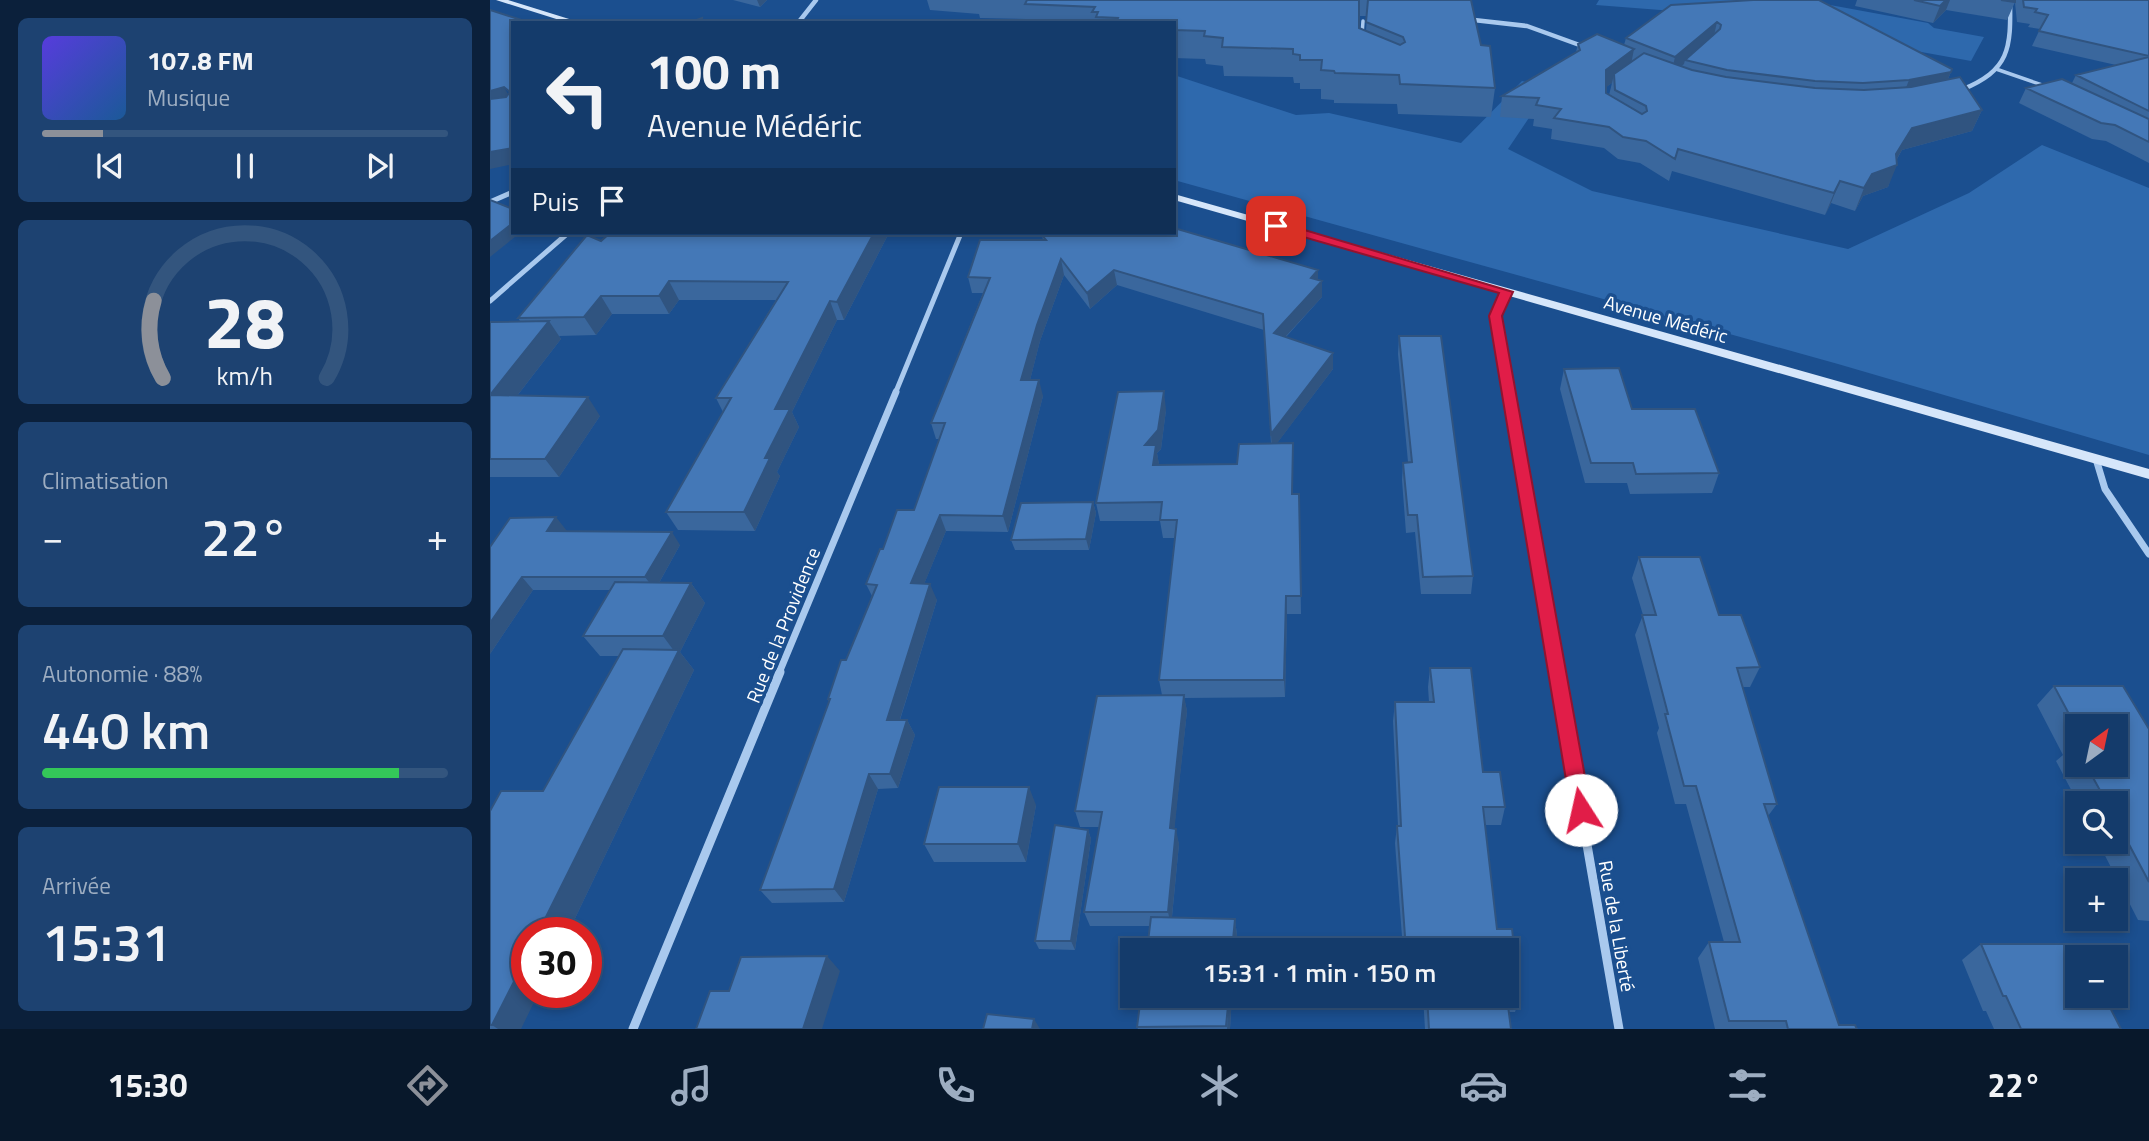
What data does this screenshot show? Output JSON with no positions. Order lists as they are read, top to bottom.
{
  "streets": {
    "main road": ["Avenue Médéric"],
    "street": ["Rue de la Providence", "Rue de la Liberté"]
  },
  "crossings": [
    ["Avenue Médéric", "Rue de la Liberté"]
  ],
  "north": "top right",
  "page": {
    "turn": ["100 m", "Avenue Médéric"],
    "song": ["107.8 FM", "Musique"],
    "then": "Puis",
    "tile": [
      "Climatisation",
      ["Autonomie · 88%", "440 km"],
      ["Arrivée", "15:31"]
    ],
    "heat": ["−", "22°", "+"],
    "map_buttons": ["+", "−"],
    "limit": "30",
    "trip": "15:31 · 1 min · 150 m",
    "tabs": ["15:30", "22°"],
    "gauge": ["28", "km/h"]
  }
}
